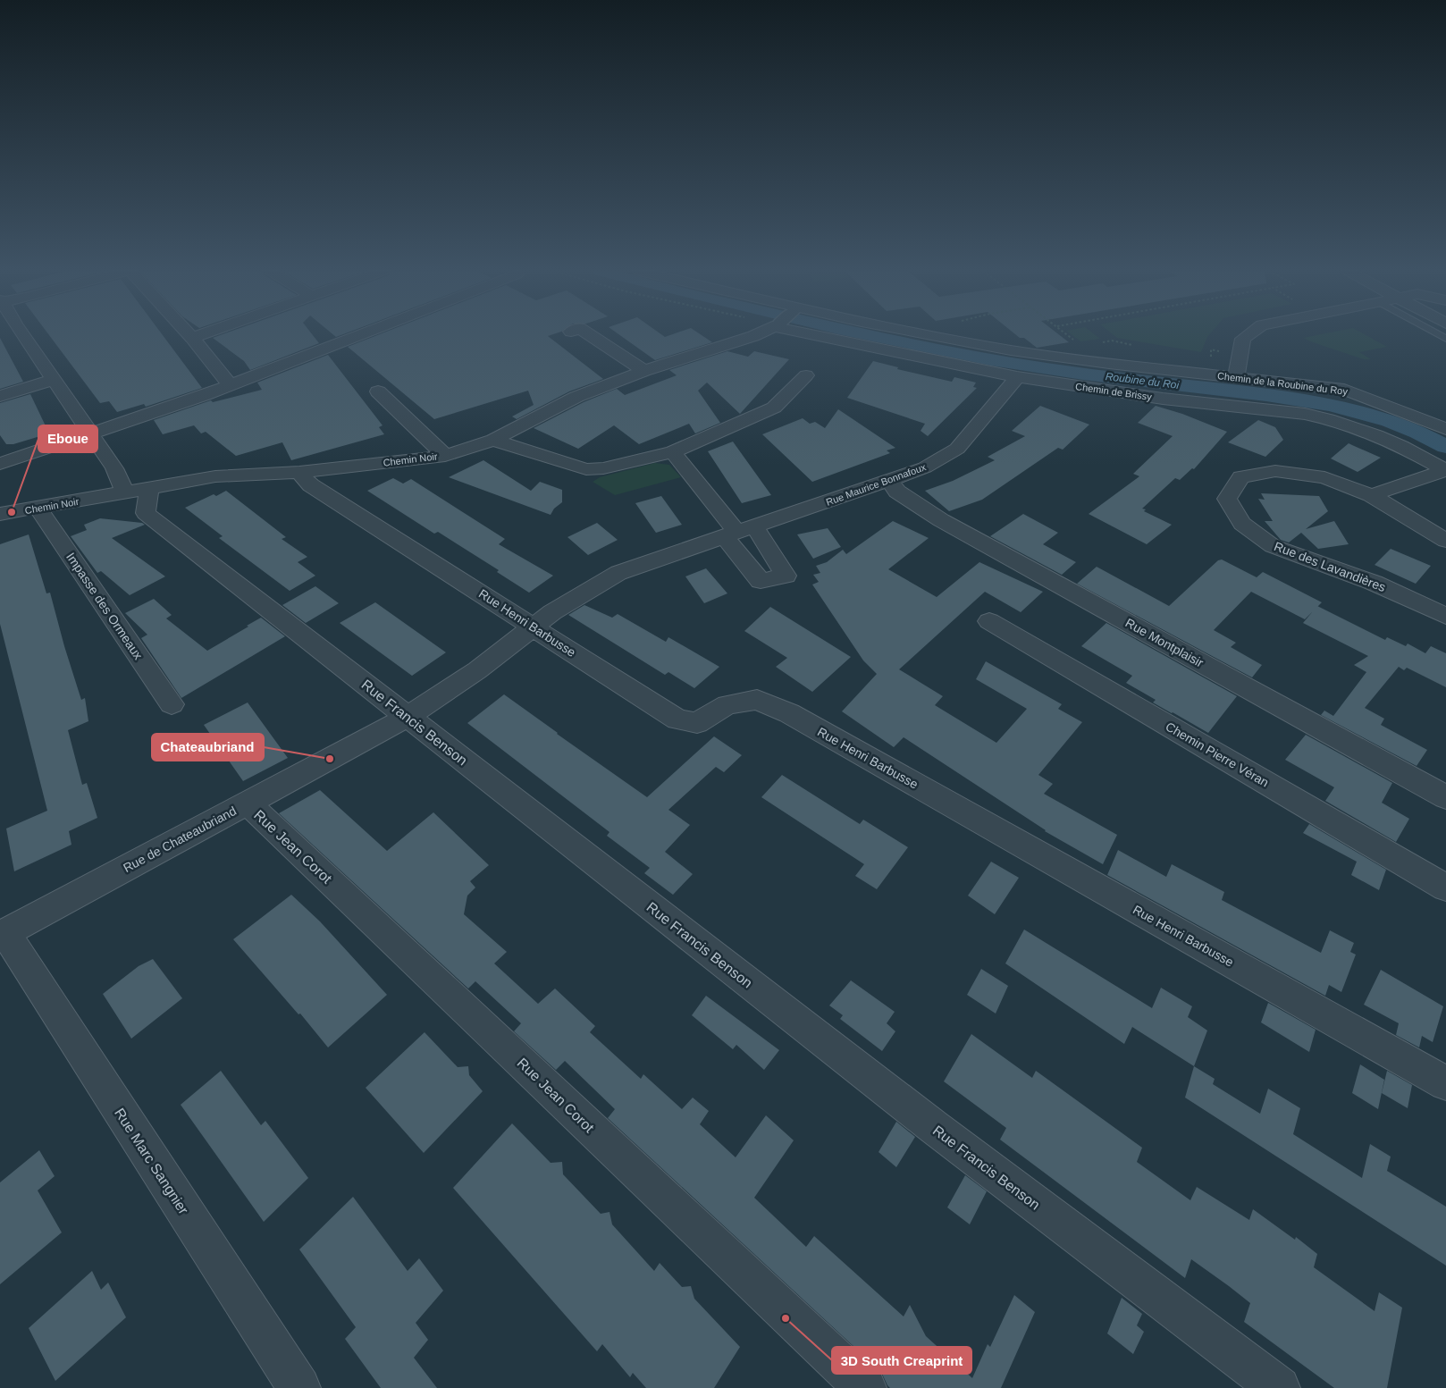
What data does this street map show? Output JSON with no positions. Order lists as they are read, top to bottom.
{
  "streets": {
    "street": [
      "Chemin de la Roubine du Roy",
      "Chemin de Brissy",
      "Chemin Noir",
      "Rue Maurice Bonnafoux",
      "Rue des Lavandières",
      "Impasse des Ormeaux",
      "Rue Henri Barbusse",
      "Rue Montplaisir",
      "Rue Francis Benson",
      "Chemin Pierre Véran",
      "Rue de Chateaubriand",
      "Rue Jean Corot",
      "Rue Marc Sangnier"
    ]
  },
  "crossings": [
    ["Chemin de Brissy", "Rue Maurice Bonnafoux"],
    ["Chemin Noir", "Impasse des Ormeaux"],
    ["Chemin Noir", "Rue Henri Barbusse"],
    ["Chemin Noir", "Rue Francis Benson"],
    ["Rue Maurice Bonnafoux", "Rue Henri Barbusse"],
    ["Rue Maurice Bonnafoux", "Rue Montplaisir"],
    ["Rue Maurice Bonnafoux", "Rue Francis Benson"],
    ["Rue Maurice Bonnafoux", "Rue de Chateaubriand"],
    ["Rue Francis Benson", "Rue de Chateaubriand"],
    ["Rue de Chateaubriand", "Rue Jean Corot"],
    ["Rue de Chateaubriand", "Rue Marc Sangnier"]
  ],
  "water": ["Roubine du Roi"],
  "places": ["Eboue", "Chateaubriand", "3D South Creaprint"]
}
